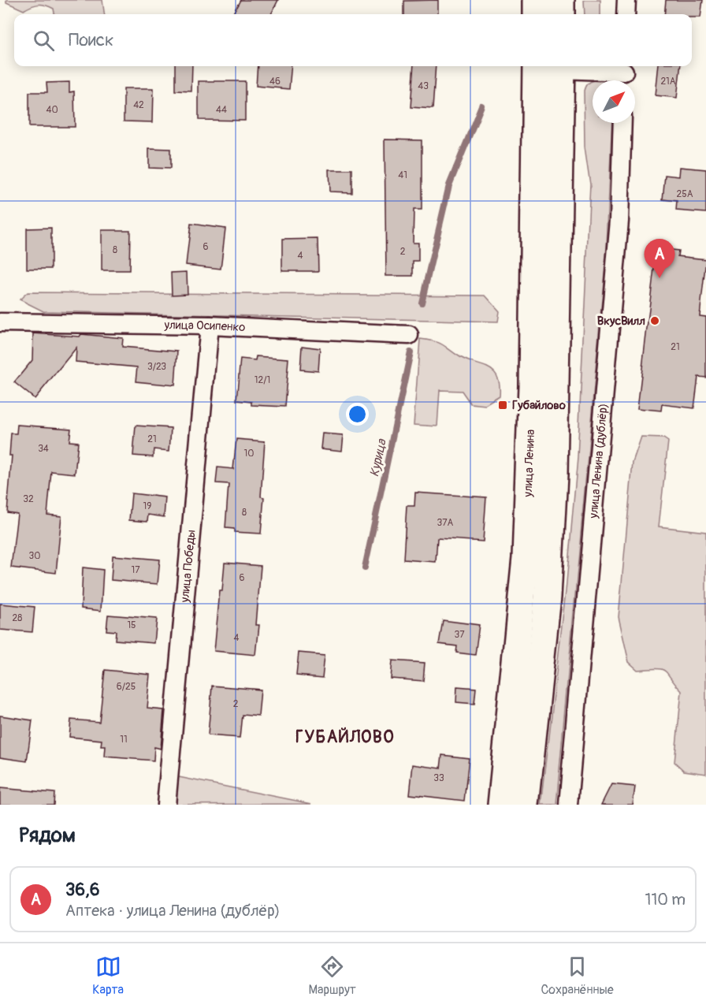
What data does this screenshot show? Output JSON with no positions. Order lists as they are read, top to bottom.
{
  "streets": {
    "main road": ["улица Ленина"],
    "street": ["улица Осипенко", "улица Ленина (дублёр)", "улица Победы"]
  },
  "crossings": [
    ["улица Осипенко", "улица Победы"]
  ],
  "districts": ["ГУБАЙЛОВО"],
  "water": ["Курица"],
  "places": {
    "other": ["ВкусВилл"],
    "transit": ["Губайлово"]
  },
  "house_numbers": [
    "46",
    "21А",
    "43",
    "42",
    "40",
    "44",
    "41",
    "25А",
    "6",
    "8",
    "2",
    "4",
    "21",
    "3/23",
    "12/1",
    "21",
    "34",
    "10",
    "32",
    "19",
    "8",
    "37А",
    "30",
    "17",
    "6",
    "28",
    "15",
    "37",
    "4",
    "6/25",
    "2",
    "11",
    "33"
  ],
  "north": "top right",
  "page": {
    "search": "Поиск",
    "pins": "A",
    "heading": "Рядом",
    "list": [
      {
        "mark": "A",
        "name": "36,6",
        "note": "Аптека · улица Ленина (дублёр)",
        "value": "110 m"
      }
    ],
    "nav": ["Карта", "Маршрут", "Сохранённые"]
  }
}
